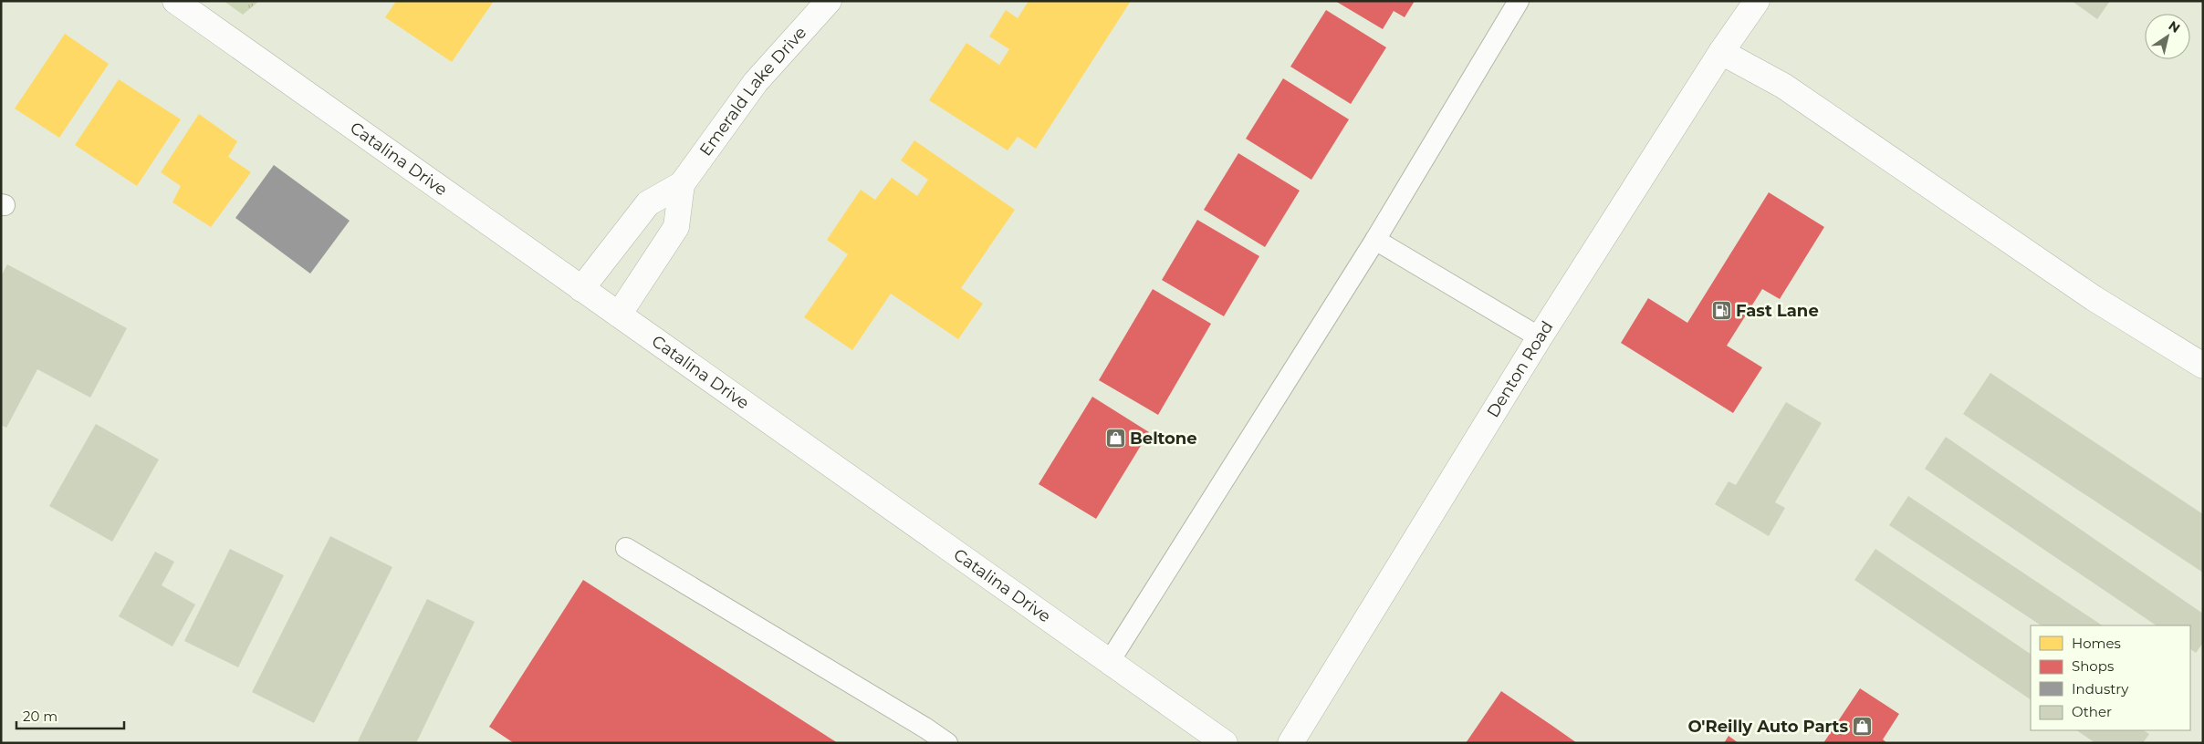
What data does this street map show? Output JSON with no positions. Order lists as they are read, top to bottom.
{
  "streets": {
    "street": ["Emerald Lake Drive", "Catalina Drive", "Denton Road"]
  },
  "crossings": [
    ["Emerald Lake Drive", "Catalina Drive"]
  ],
  "places": {
    "fuel station": ["Fast Lane"],
    "shop": ["Beltone", "O'Reilly Auto Parts"]
  },
  "legend": [
    "Homes",
    "Shops",
    "Industry",
    "Other"
  ],
  "scale_bar": "20 m",
  "north": "top right"
}
